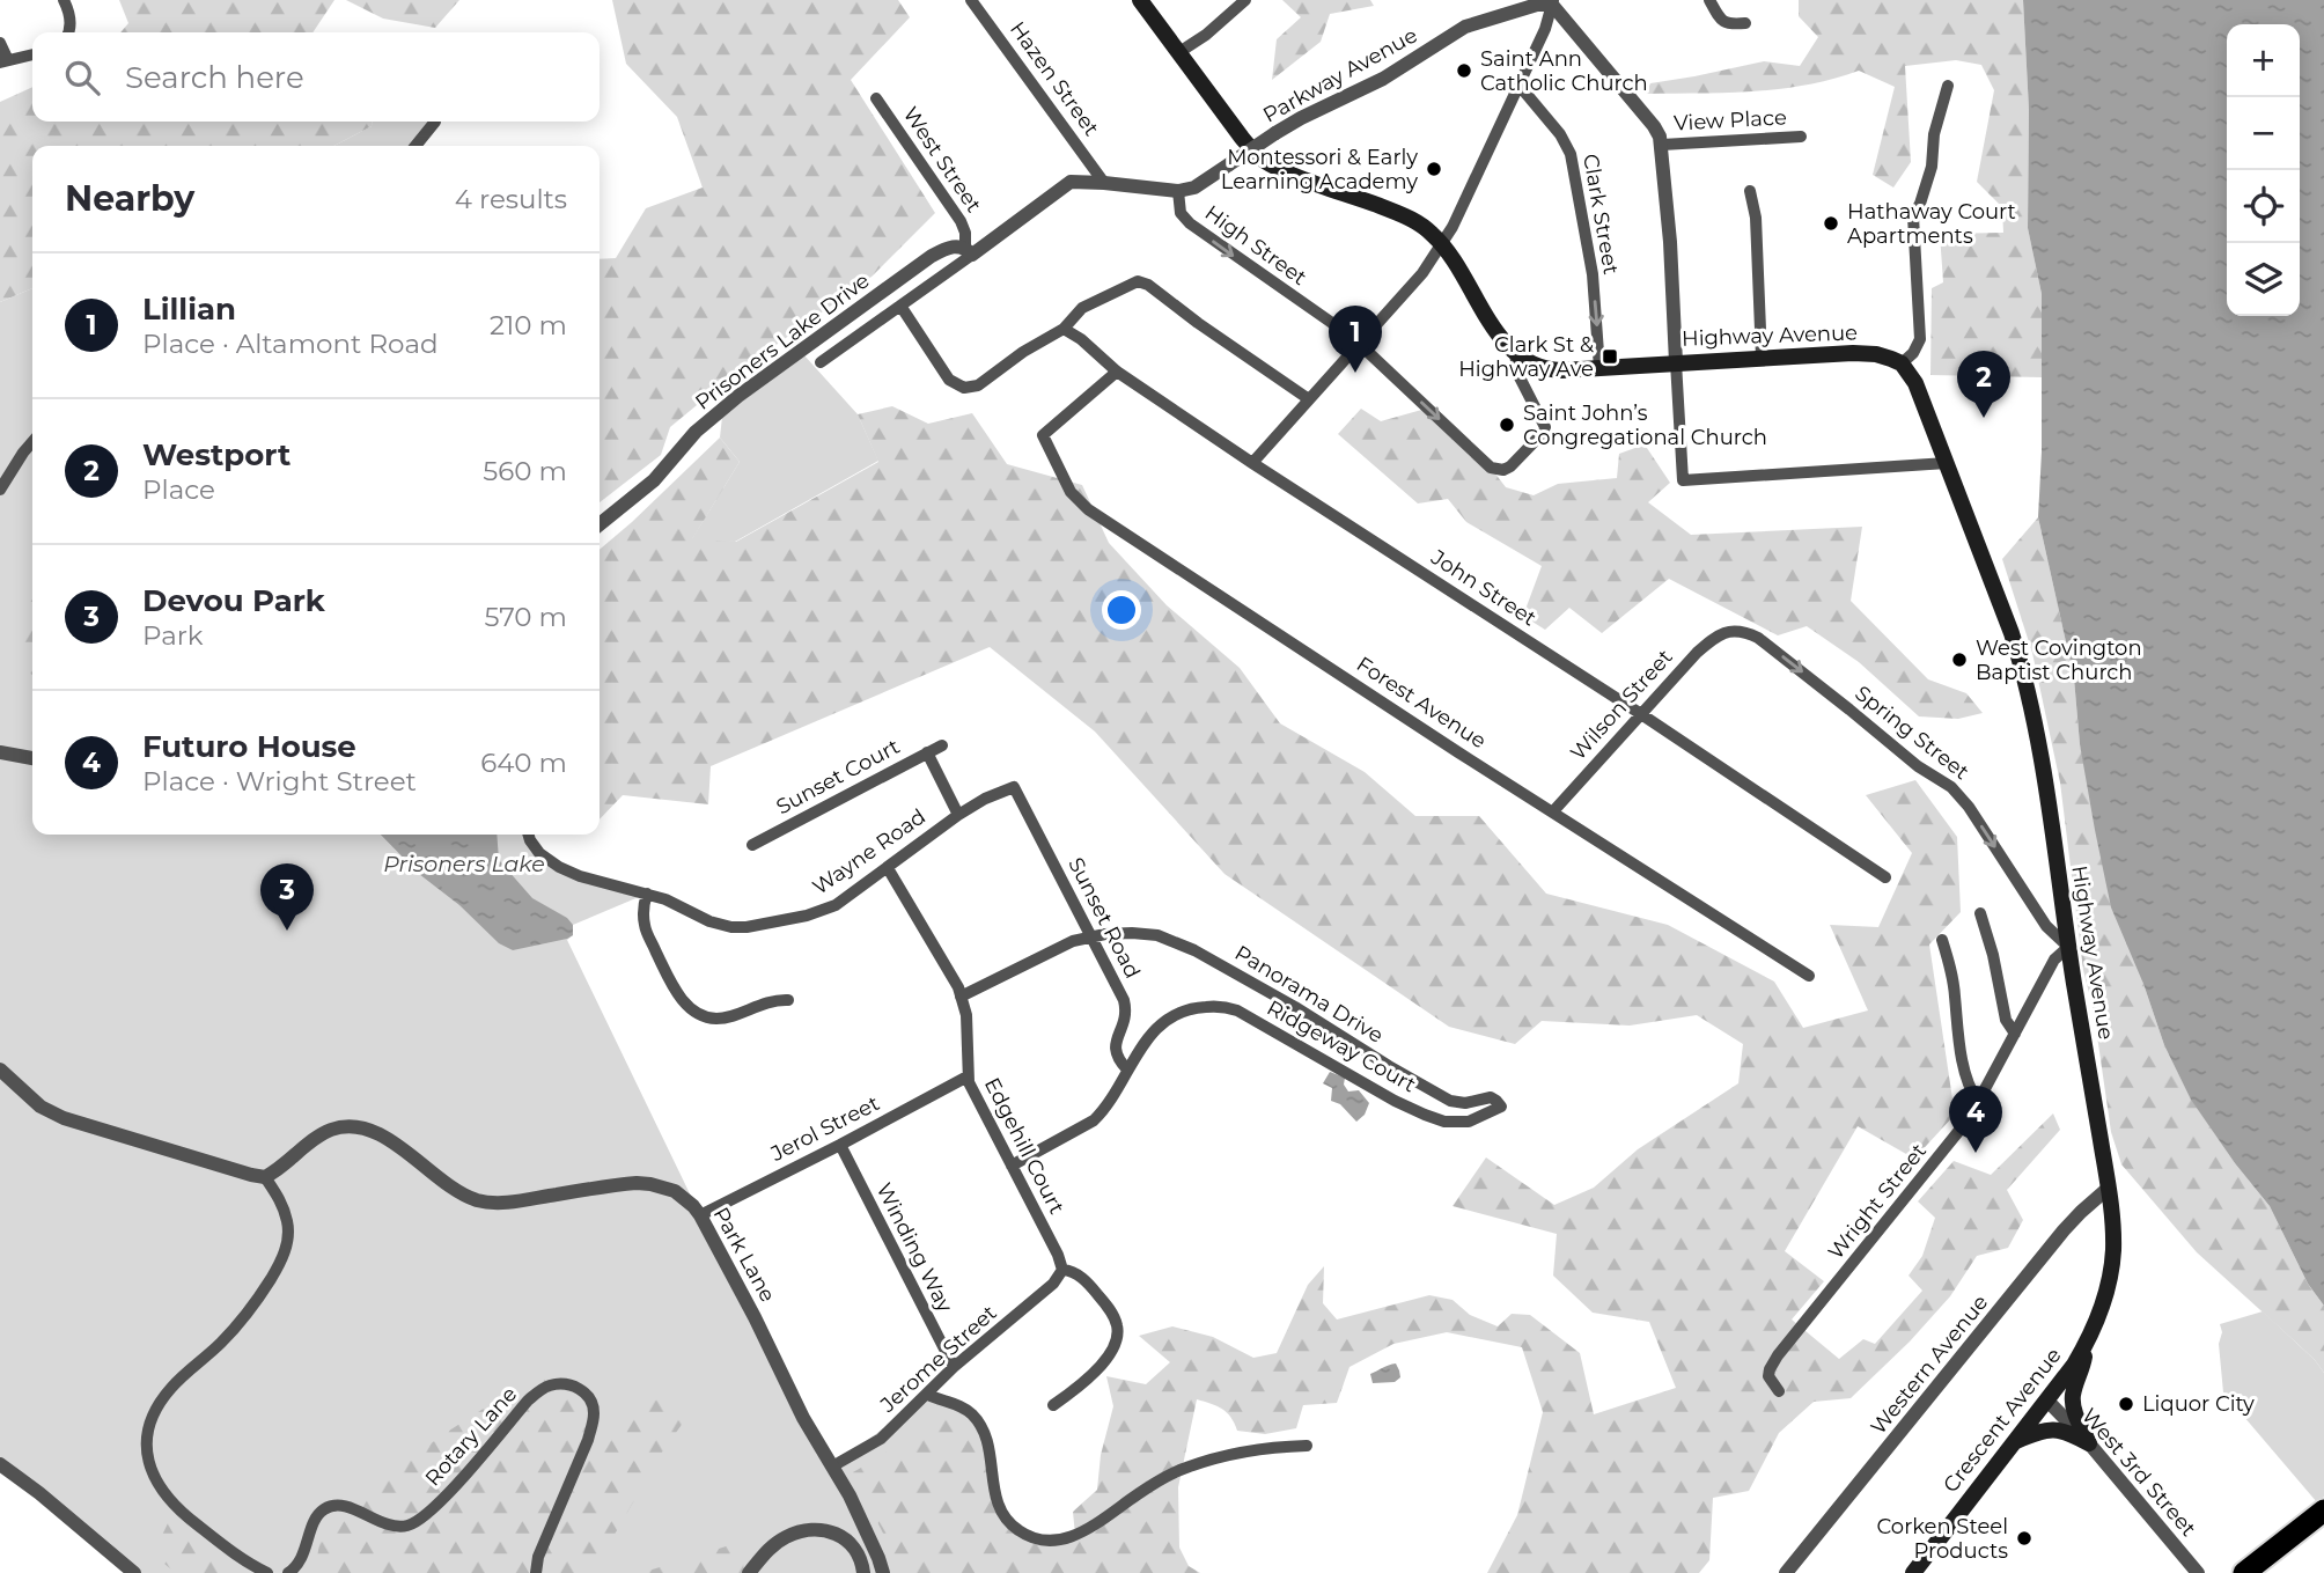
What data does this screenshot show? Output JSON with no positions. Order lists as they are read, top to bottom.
{
  "streets": {
    "main road": ["Highway Avenue", "Crescent Avenue"],
    "street": [
      "Parkway Avenue",
      "Hazen Street",
      "View Place",
      "West Street",
      "Clark Street",
      "High Street",
      "Prisoners Lake Drive",
      "John Street",
      "Forest Avenue",
      "Wilson Street",
      "Spring Street",
      "Sunset Court",
      "Wayne Road",
      "Sunset Road",
      "Panorama Drive",
      "Ridgeway Court",
      "Jerol Street",
      "Edgehill Court",
      "Wright Street",
      "Winding Way",
      "Park Lane",
      "Jerome Street",
      "Western Avenue",
      "Rotary Lane",
      "West 3rd Street"
    ]
  },
  "crossings": [
    ["Parkway Avenue", "High Street"],
    ["West Street", "Prisoners Lake Drive"],
    ["Clark Street", "Highway Avenue"],
    ["High Street", "Highway Avenue"],
    ["Highway Avenue", "Spring Street"],
    ["Highway Avenue", "Wright Street"],
    ["Highway Avenue", "Western Avenue"],
    ["Highway Avenue", "Crescent Avenue"],
    ["John Street", "Forest Avenue"],
    ["John Street", "Wilson Street"],
    ["Forest Avenue", "Wilson Street"],
    ["Wilson Street", "Spring Street"],
    ["Spring Street", "Wright Street"],
    ["Wayne Road", "Sunset Road"],
    ["Wayne Road", "Edgehill Court"],
    ["Sunset Road", "Panorama Drive"],
    ["Sunset Road", "Ridgeway Court"],
    ["Panorama Drive", "Ridgeway Court"],
    ["Panorama Drive", "Edgehill Court"],
    ["Jerol Street", "Edgehill Court"],
    ["Jerol Street", "Winding Way"],
    ["Jerol Street", "Park Lane"],
    ["Edgehill Court", "Jerome Street"],
    ["Winding Way", "Jerome Street"],
    ["Park Lane", "Jerome Street"],
    ["Western Avenue", "Crescent Avenue"],
    ["Crescent Avenue", "West 3rd Street"]
  ],
  "one_way": ["Spring Street"],
  "water": ["Prisoners Lake"],
  "places": {
    "other": [
      "Saint Ann Catholic Church",
      "Montessori & Early Learning Academy",
      "Hathaway Court Apartments",
      "Saint John’s Congregational Church",
      "West Covington Baptist Church",
      "Liquor City",
      "Corken Steel Products"
    ],
    "transit": ["Clark St & Highway Ave"]
  },
  "page": {
    "map_buttons": ["+", "−"],
    "search": "Search here",
    "heading": ["Nearby", "4 results"],
    "list": [
      {
        "mark": "1",
        "name": "Lillian",
        "note": "Place · Altamont Road",
        "value": "210 m"
      },
      {
        "mark": "2",
        "name": "Westport",
        "note": "Place",
        "value": "560 m"
      },
      {
        "mark": "3",
        "name": "Devou Park",
        "note": "Park",
        "value": "570 m"
      },
      {
        "mark": "4",
        "name": "Futuro House",
        "note": "Place · Wright Street",
        "value": "640 m"
      }
    ],
    "pins": [
      "1",
      "2",
      "3",
      "4"
    ]
  }
}
